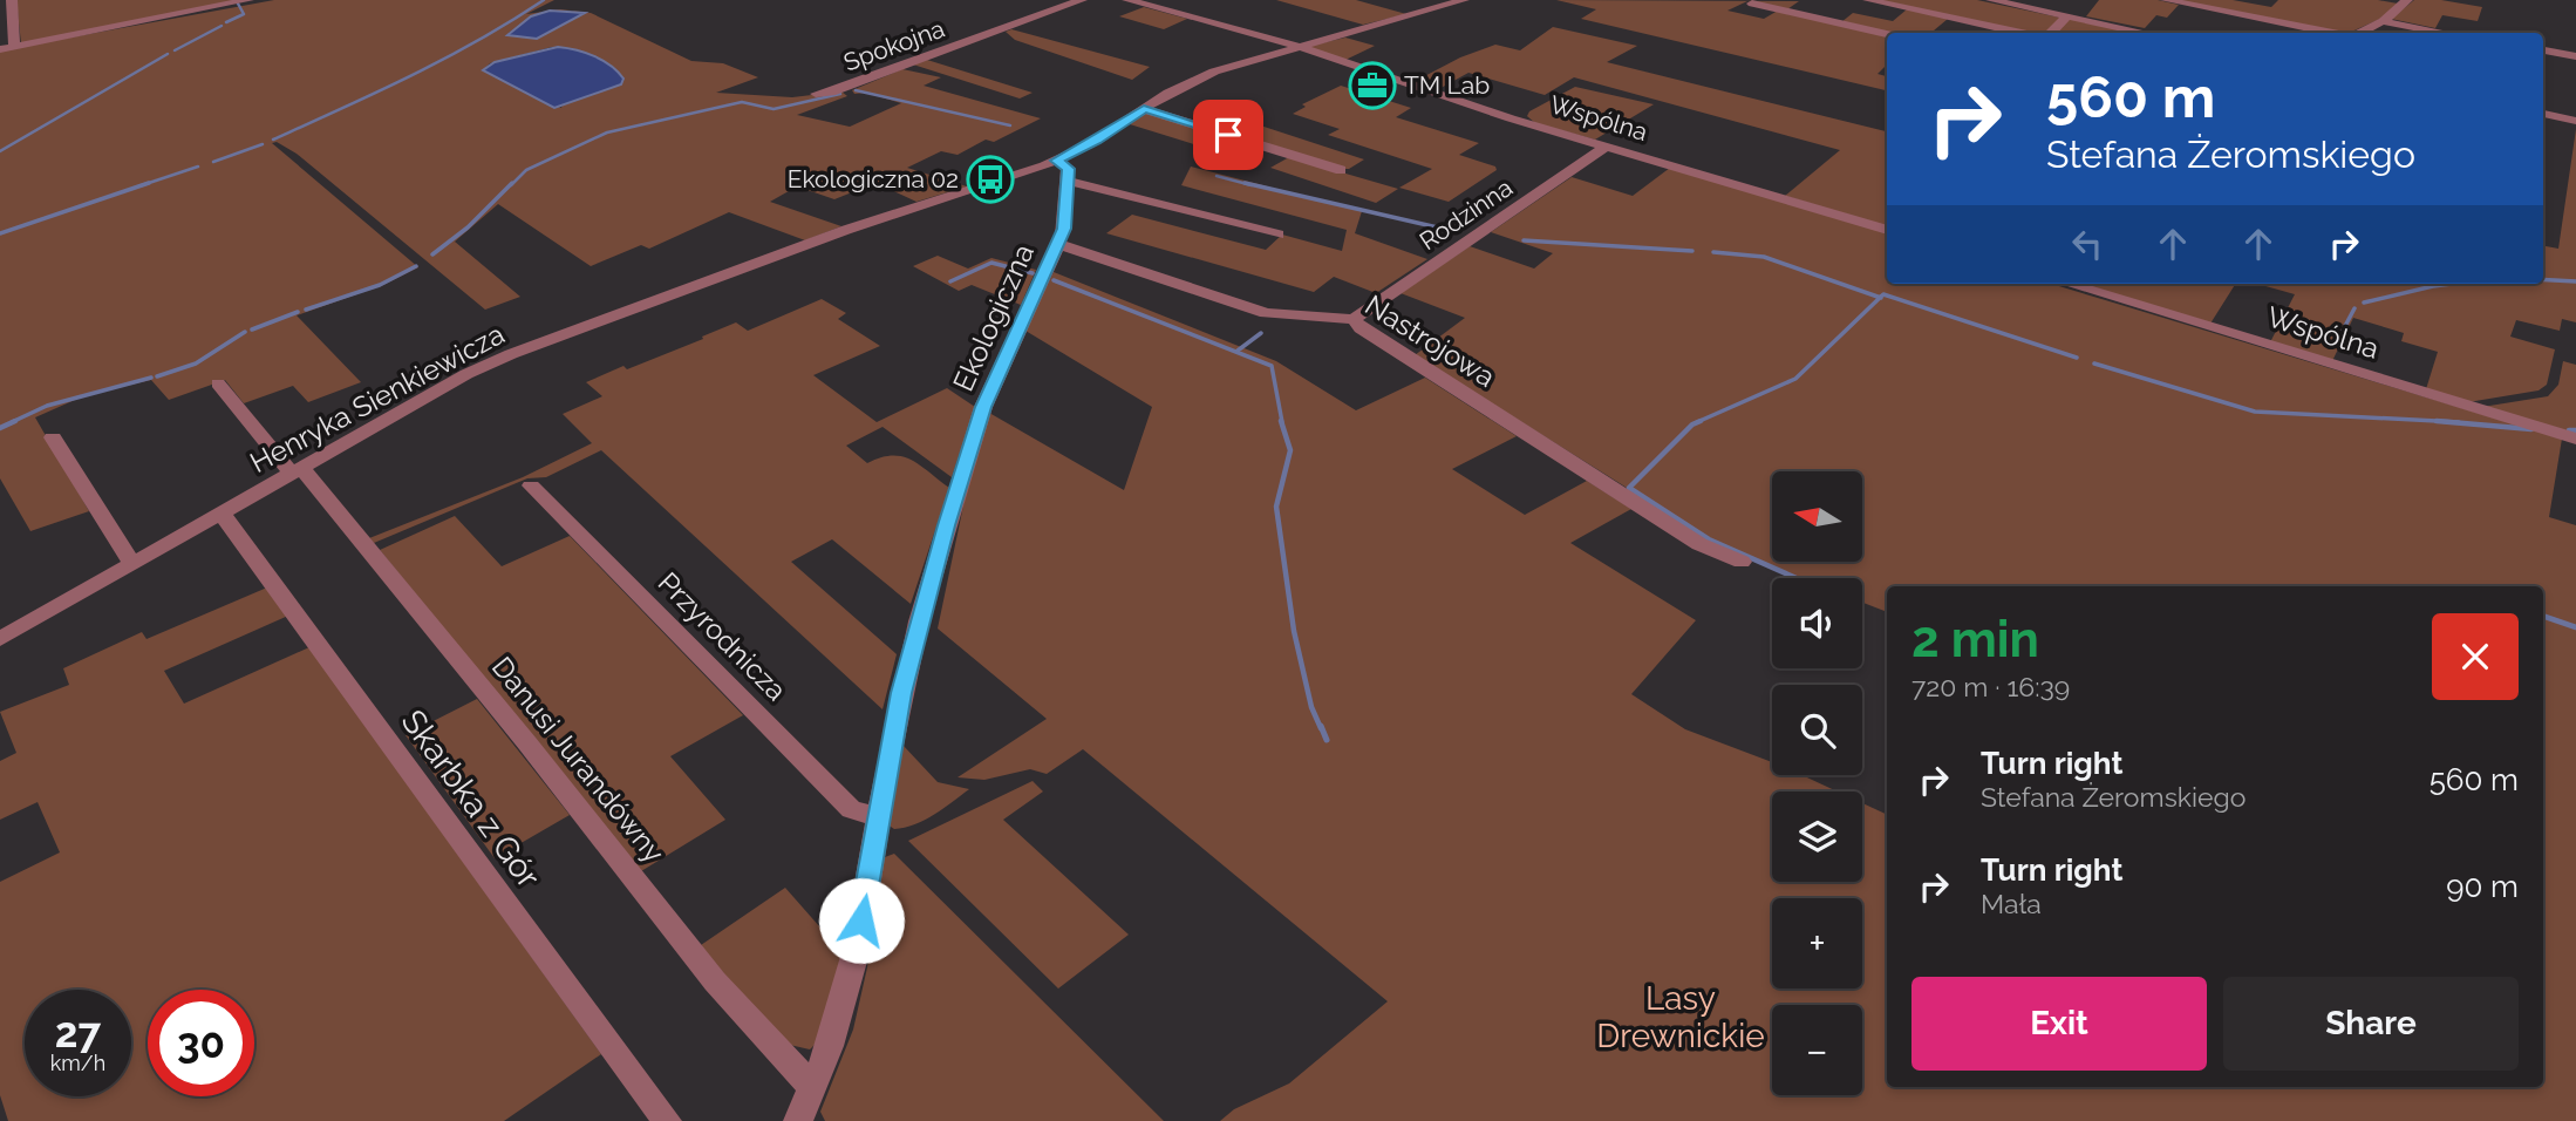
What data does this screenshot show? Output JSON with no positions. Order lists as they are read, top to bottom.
{
  "streets": {
    "street": [
      "Spokojna",
      "Wspólna",
      "Rodzinna",
      "Ekologiczna",
      "Nastrojowa",
      "Henryka Sienkiewicza",
      "Przyrodnicza",
      "Danusi Jurandówny",
      "Skarbka z Gór"
    ]
  },
  "crossings": [
    ["Wspólna", "Rodzinna"],
    ["Wspólna", "Henryka Sienkiewicza"],
    ["Rodzinna", "Nastrojowa"],
    ["Ekologiczna", "Nastrojowa"],
    ["Ekologiczna", "Przyrodnicza"],
    ["Ekologiczna", "Danusi Jurandówny"],
    ["Henryka Sienkiewicza", "Danusi Jurandówny"],
    ["Henryka Sienkiewicza", "Skarbka z Gór"]
  ],
  "parks": ["Lasy Drewnickie"],
  "places": {
    "office": ["TM Lab"],
    "bus stop": ["Ekologiczna 02"]
  },
  "north": "left",
  "page": {
    "turn": ["560 m", "Stefana Żeromskiego"],
    "map_buttons": ["+", "−"],
    "heading": ["2 min", "720 m · 16:39"],
    "list": [
      {
        "name": "Turn right",
        "note": "Stefana Żeromskiego",
        "value": "560 m"
      },
      {
        "name": "Turn right",
        "note": "Mała",
        "value": "90 m"
      }
    ],
    "buttons": ["Exit", "Share"],
    "speed": "27 km/h",
    "limit": "30"
  }
}
